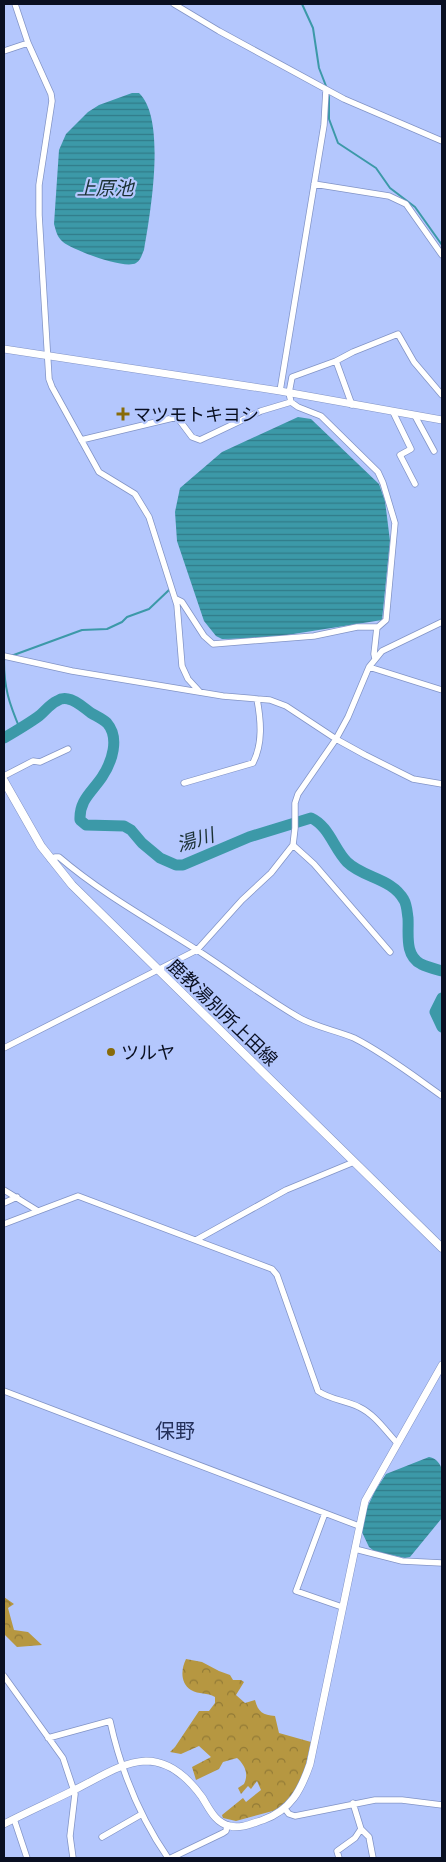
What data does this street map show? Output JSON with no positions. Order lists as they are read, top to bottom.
{
  "streets": {
    "main road": ["鹿教湯別所上田線"]
  },
  "districts": ["保野"],
  "water": ["上原池", "湯川"],
  "places": {
    "health": ["マツモトキヨシ"],
    "other": ["ツルヤ"]
  }
}
